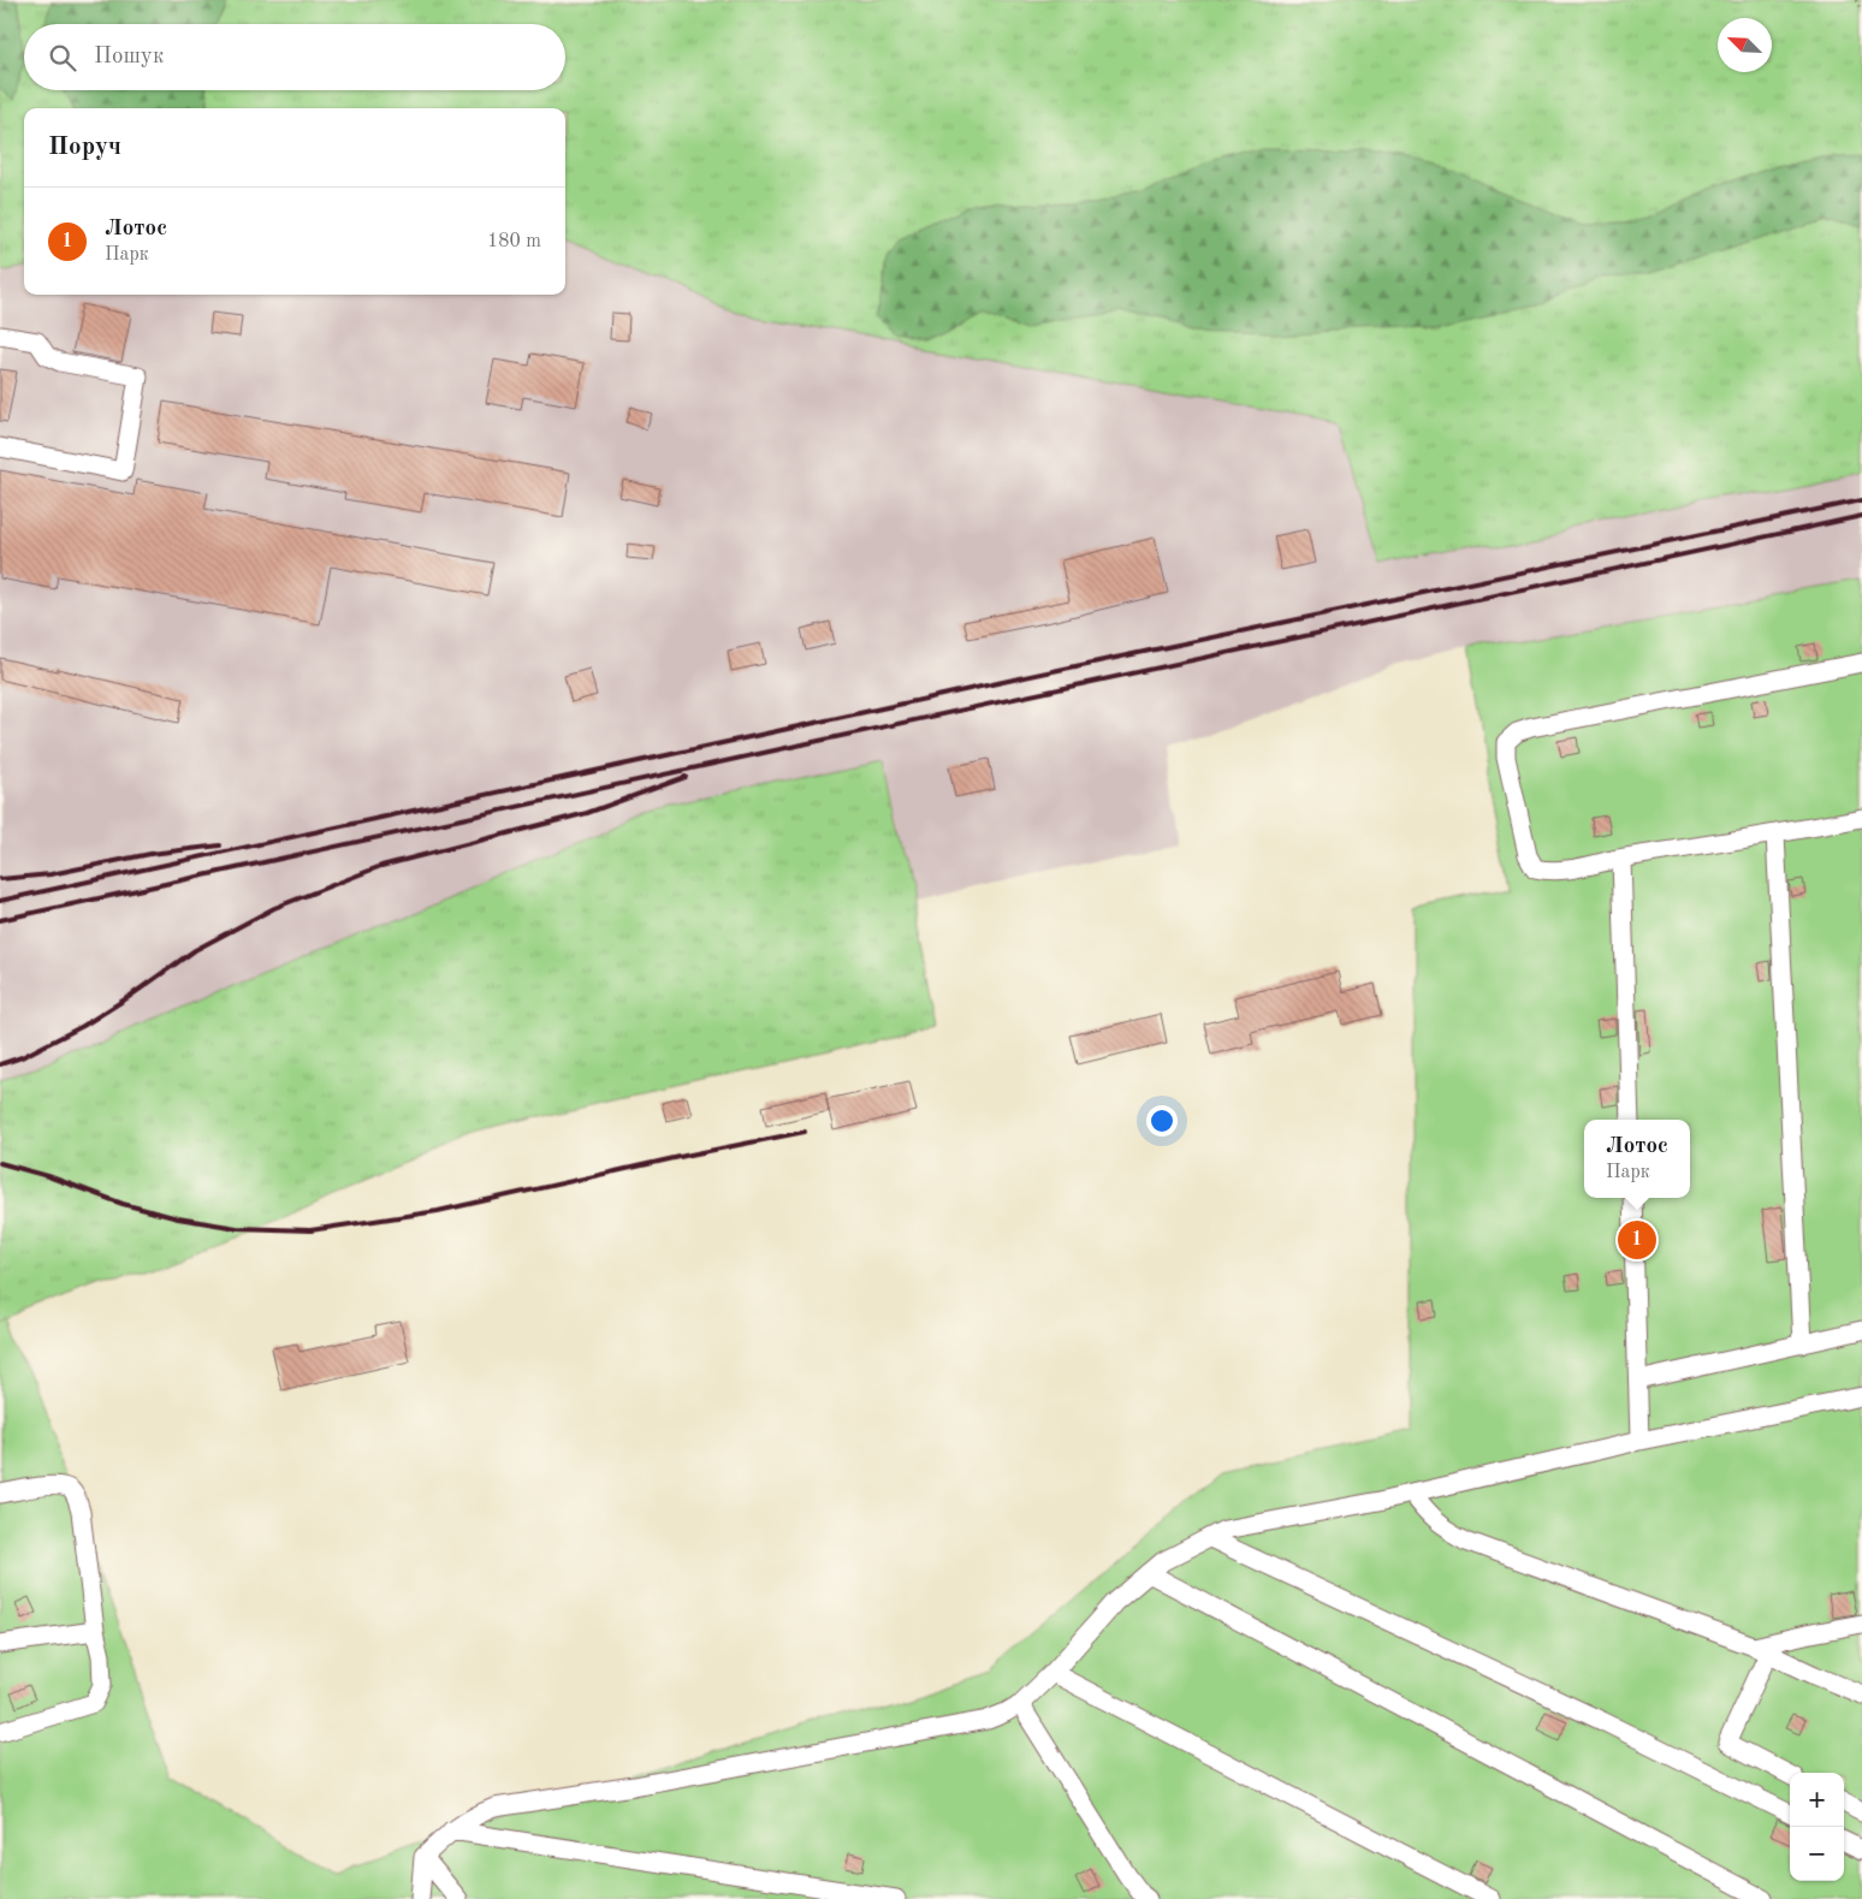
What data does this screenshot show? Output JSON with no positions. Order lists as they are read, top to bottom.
{
  "north": "top left",
  "page": {
    "search": "Пошук",
    "heading": "Поруч",
    "list": [
      {
        "mark": "1",
        "name": "Лотос",
        "note": "Парк",
        "value": "180 m"
      }
    ],
    "popup": ["Лотос", "Парк"],
    "pins": "1",
    "map_buttons": ["+", "−"]
  }
}
